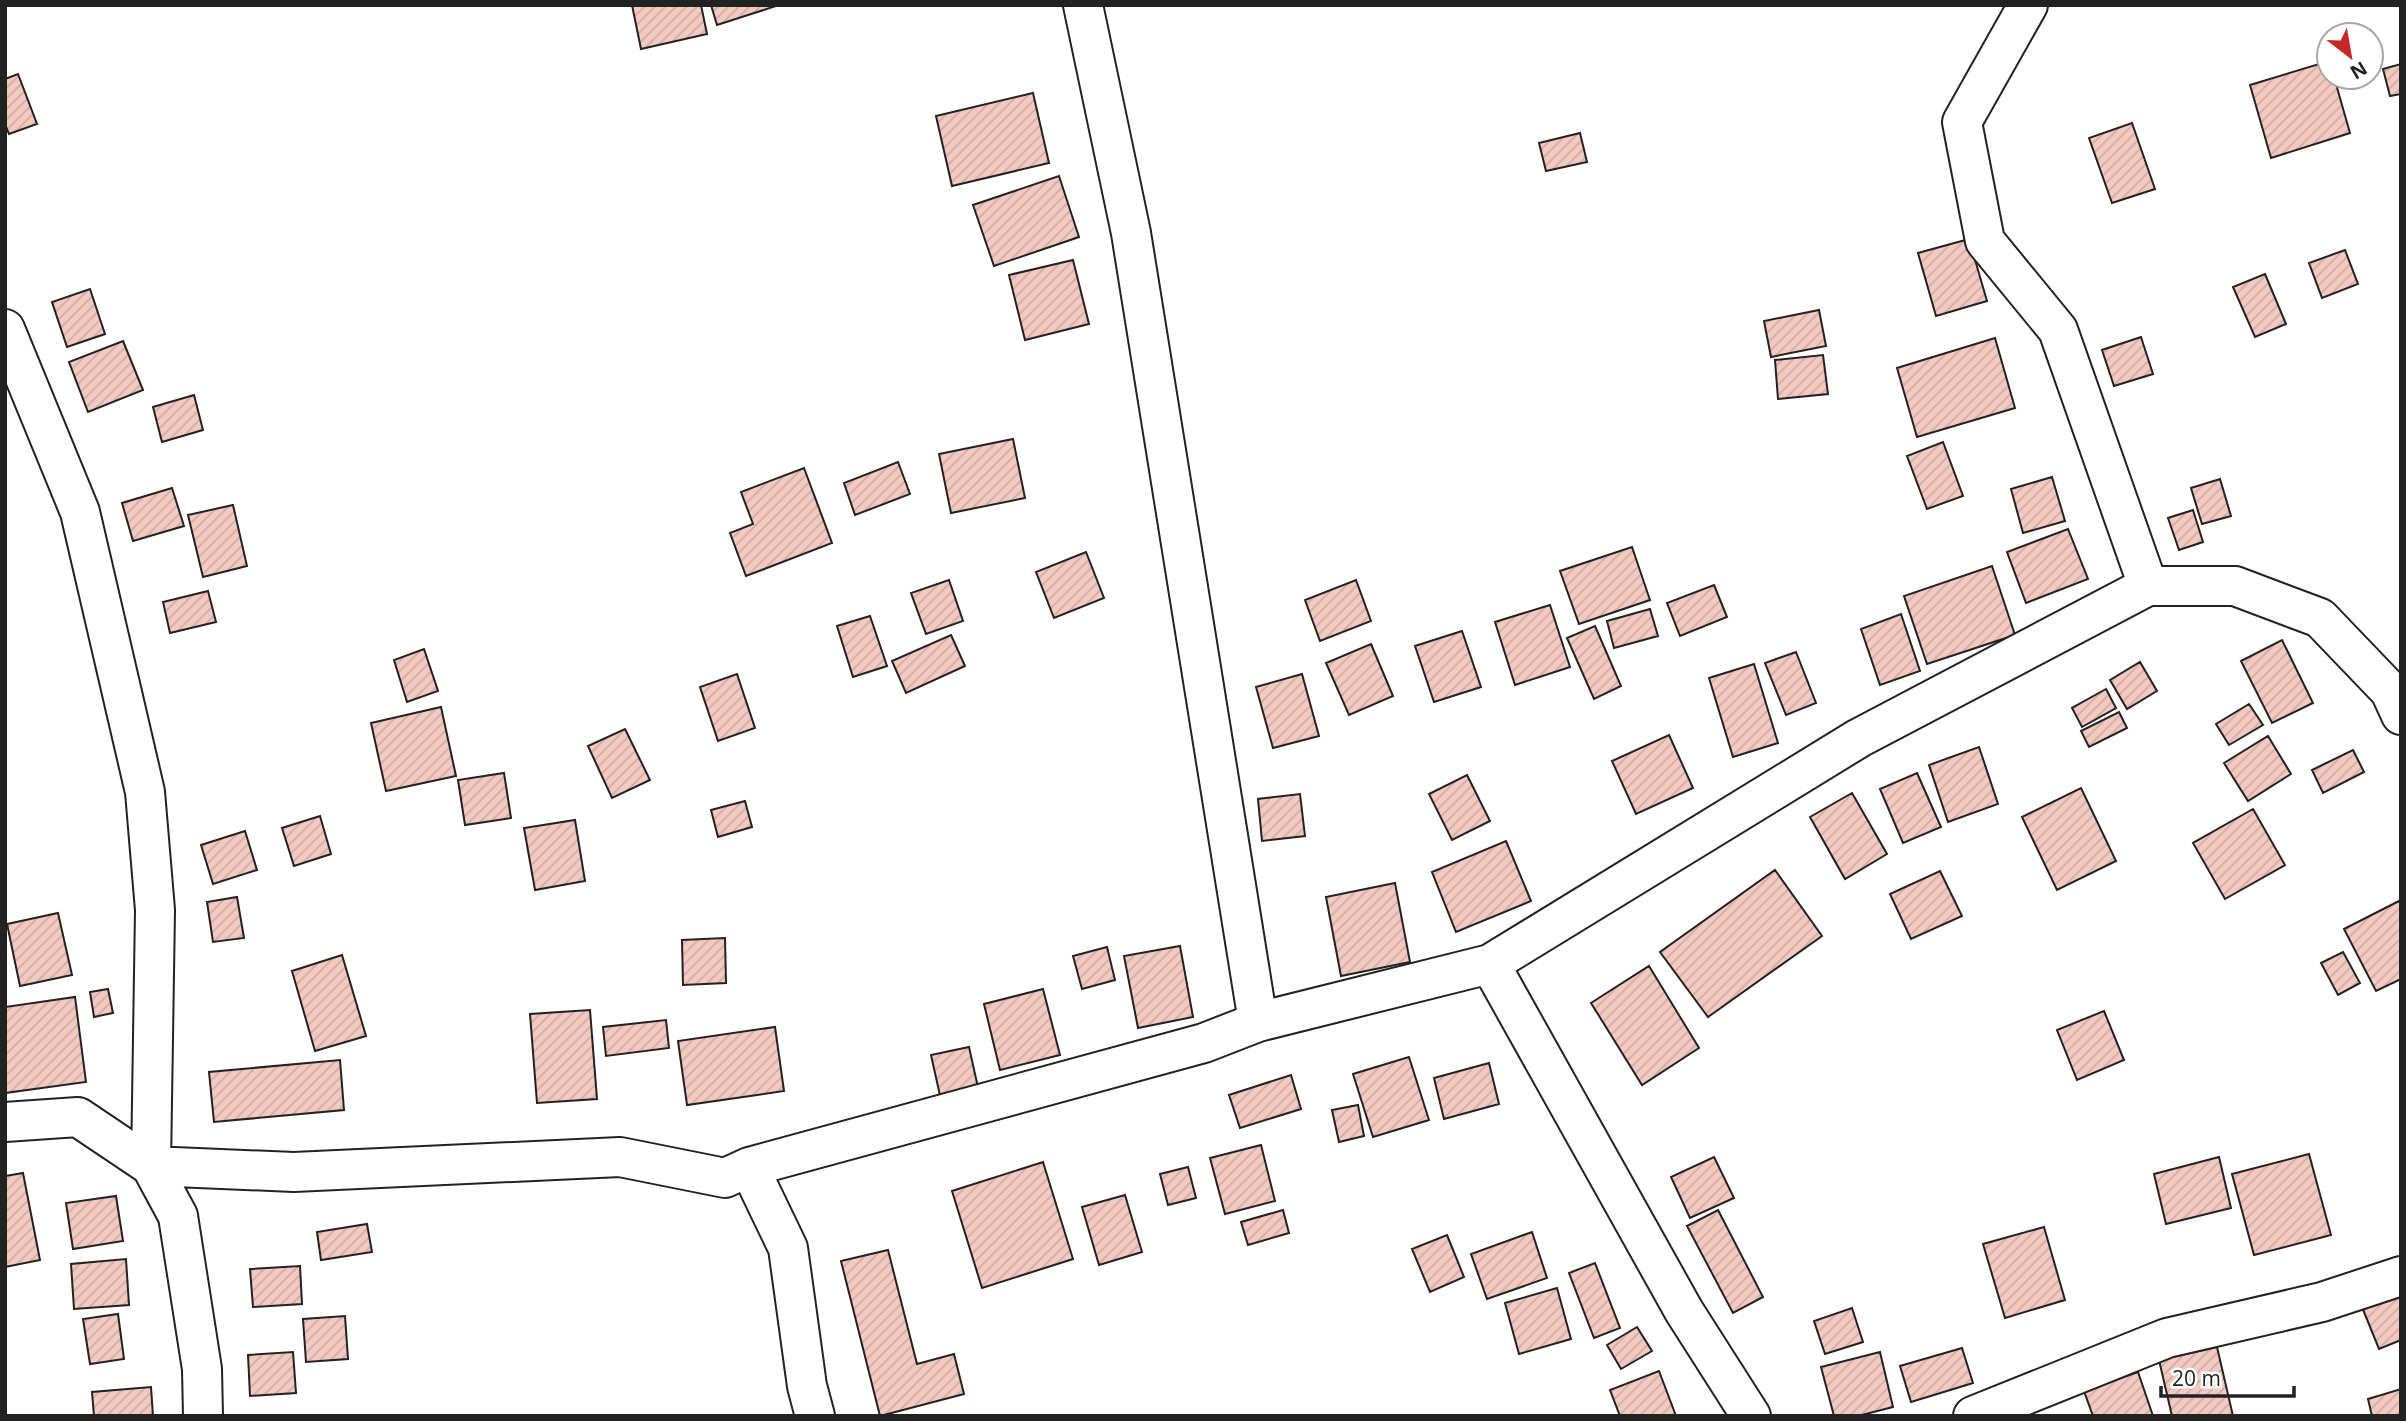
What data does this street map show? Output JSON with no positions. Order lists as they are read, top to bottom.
{
  "scale_bar": "20 m",
  "north": "bottom right"
}
